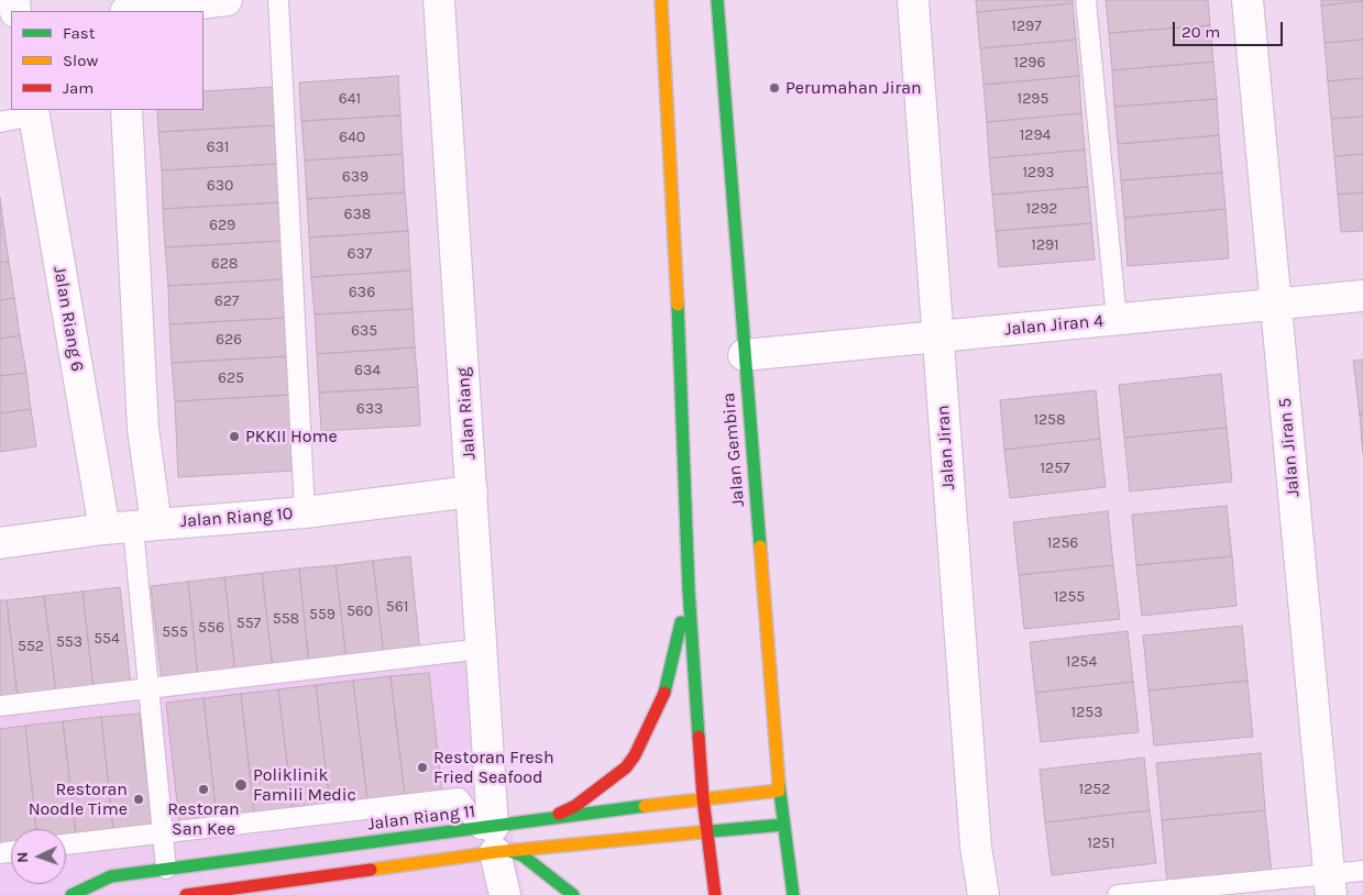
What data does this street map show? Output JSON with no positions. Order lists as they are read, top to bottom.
{
  "streets": {
    "main road": ["Jalan Gembira", "Jalan Riang 11"],
    "street": [
      "Jalan Riang 6",
      "Jalan Jiran 4",
      "Jalan Riang",
      "Jalan Jiran",
      "Jalan Jiran 5",
      "Jalan Riang 10"
    ]
  },
  "crossings": [
    ["Jalan Riang 6", "Jalan Riang 10"],
    ["Jalan Jiran 4", "Jalan Jiran"],
    ["Jalan Jiran 4", "Jalan Jiran 5"],
    ["Jalan Jiran 4", "Jalan Gembira"],
    ["Jalan Riang", "Jalan Riang 10"],
    ["Jalan Riang", "Jalan Riang 11"],
    ["Jalan Gembira", "Jalan Riang 11"]
  ],
  "places": [
    "Perumahan Jiran",
    "PKKII Home",
    "Restoran Fresh Fried Seafood",
    "Poliklinik Famili Medic",
    "Restoran San Kee",
    "Restoran Noodle Time"
  ],
  "house_numbers": [
    "1297",
    "1296",
    "641",
    "1295",
    "1294",
    "640",
    "631",
    "1293",
    "639",
    "630",
    "1292",
    "638",
    "629",
    "1291",
    "637",
    "628",
    "636",
    "627",
    "635",
    "626",
    "634",
    "625",
    "633",
    "1258",
    "1257",
    "1256",
    "1255",
    "561",
    "560",
    "559",
    "558",
    "557",
    "556",
    "555",
    "554",
    "553",
    "552",
    "1254",
    "1253",
    "1252",
    "1251"
  ],
  "legend": ["Fast", "Slow", "Jam"],
  "scale_bar": "20 m",
  "north": "left"
}
